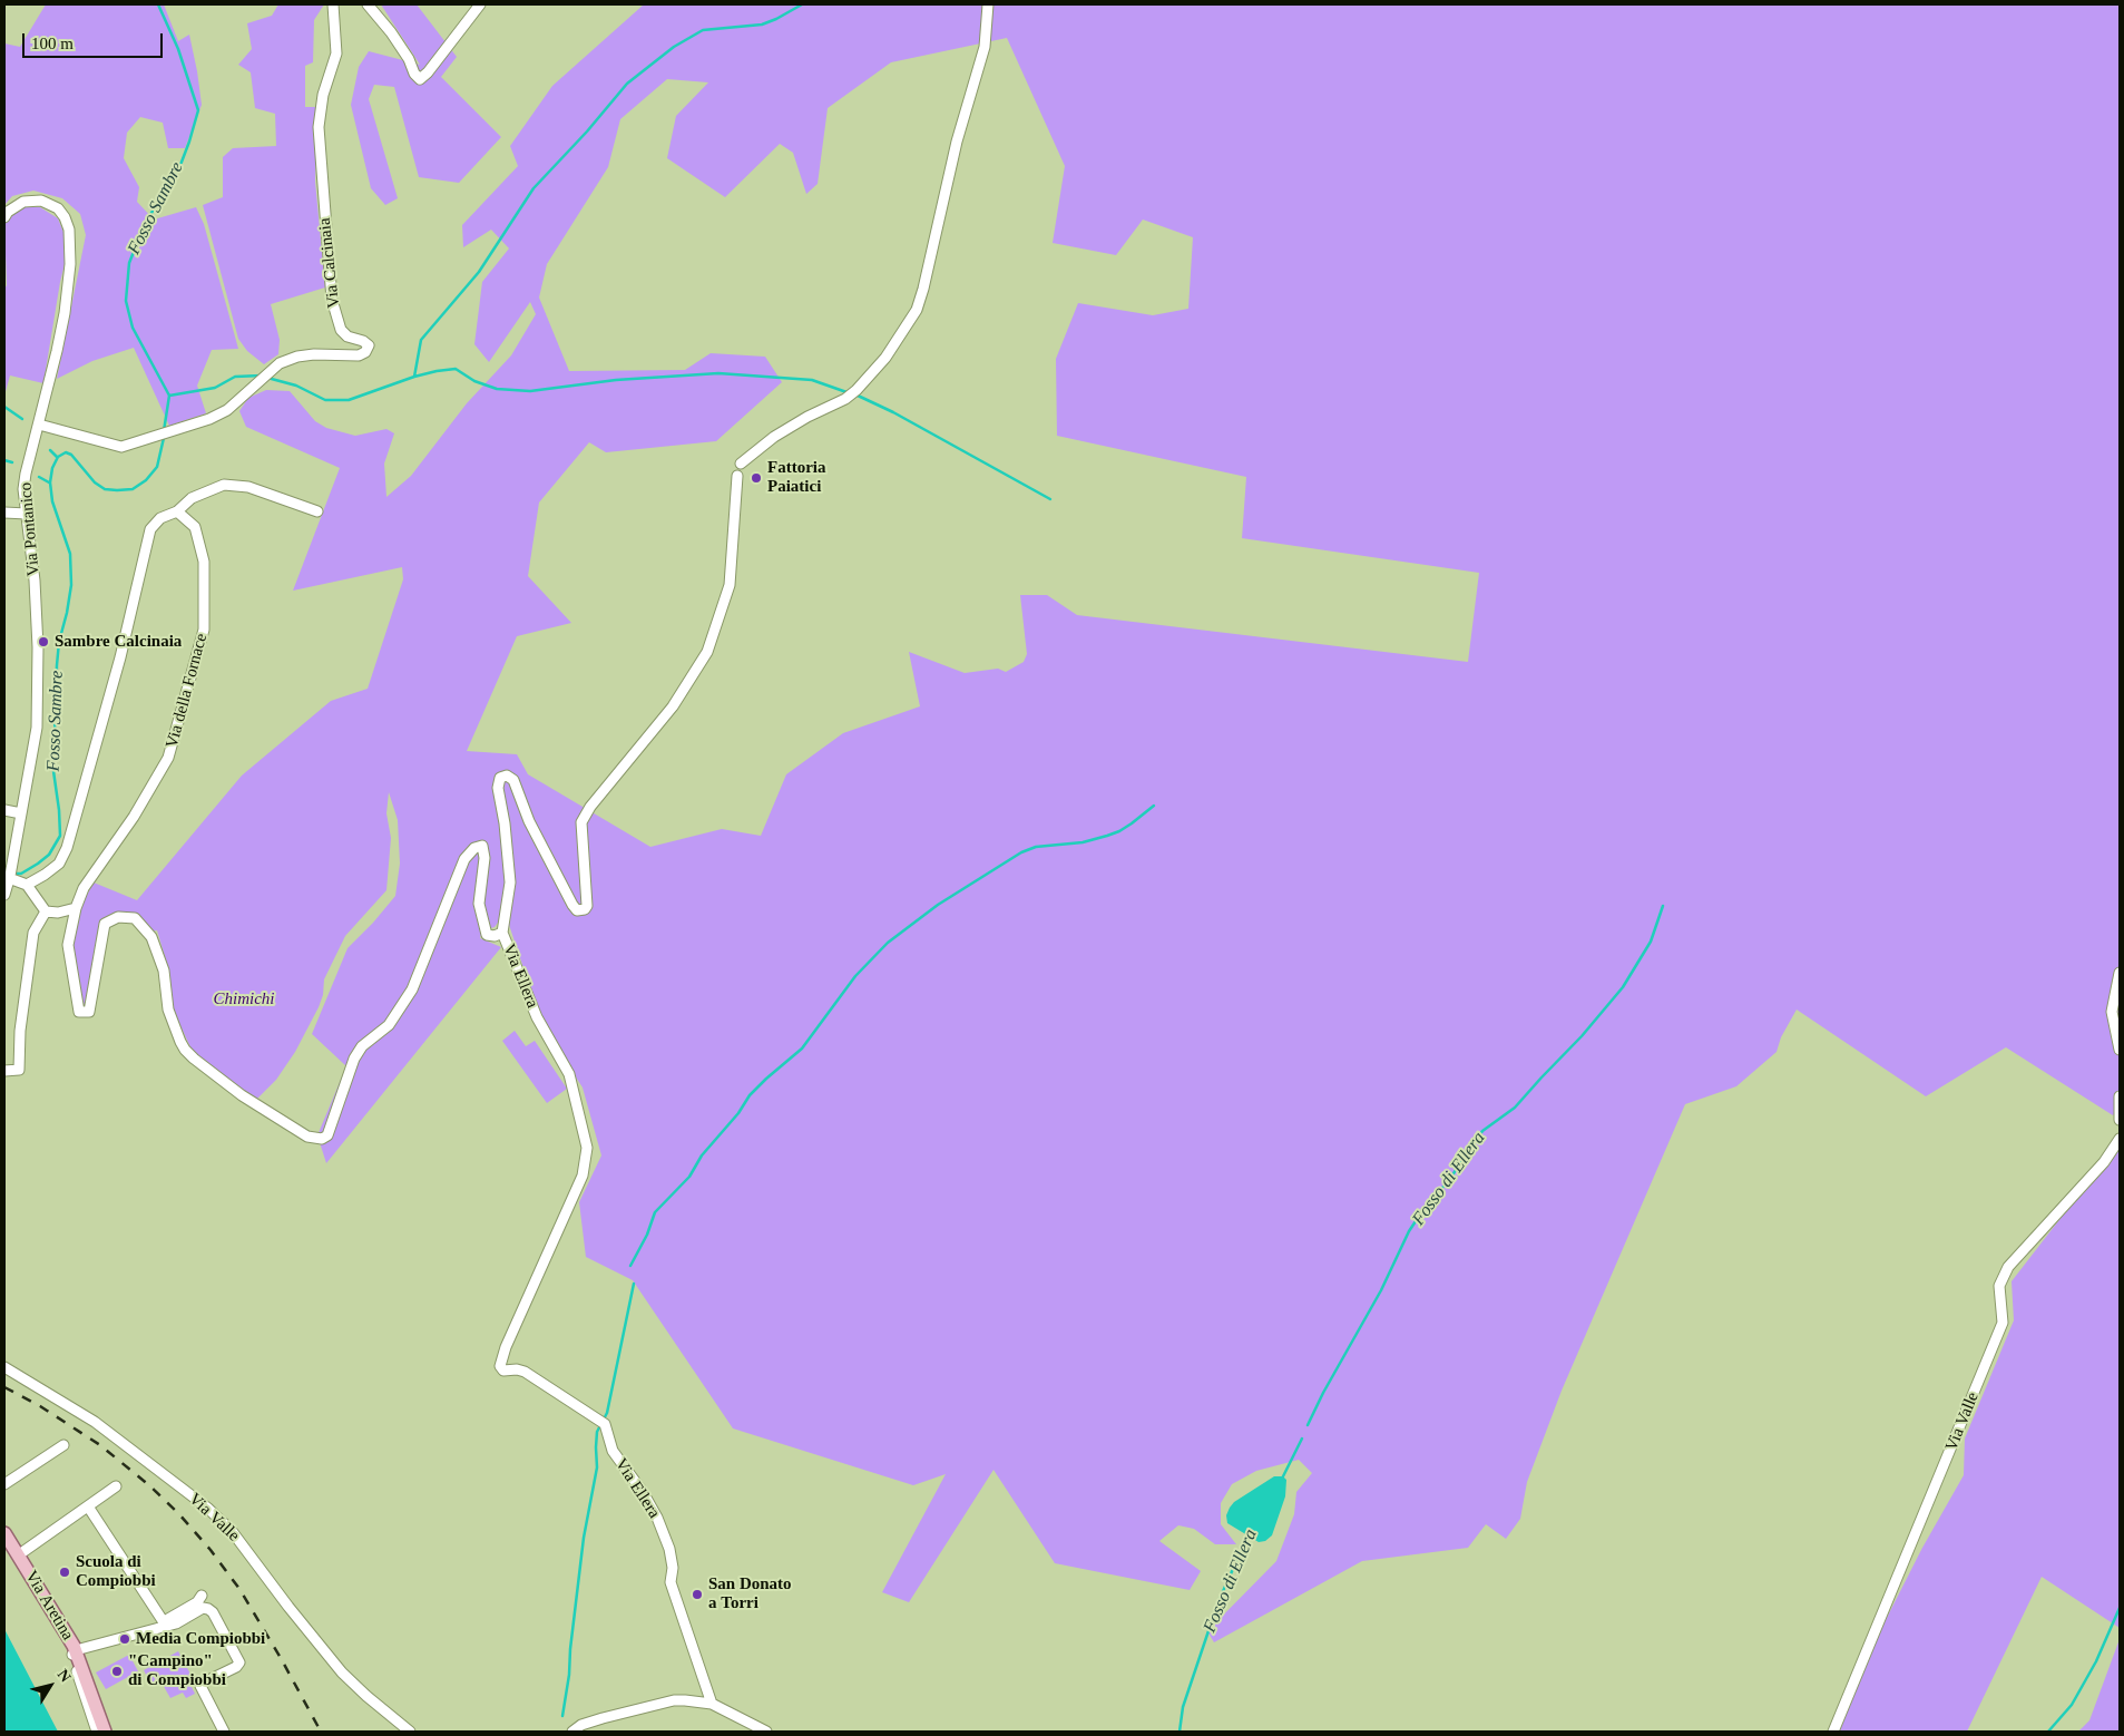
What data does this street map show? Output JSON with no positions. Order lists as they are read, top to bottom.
{
  "streets": {
    "main road": ["Via Aretina"],
    "street": [
      "Via Calcinaia",
      "Via Pontanico",
      "Via della Fornace",
      "Via Ellera",
      "Via Valle"
    ]
  },
  "crossings": [
    ["Via Calcinaia", "Via Pontanico"],
    ["Via della Fornace", "Via Ellera"]
  ],
  "water": ["Fosso Sambre", "Fosso di Ellera"],
  "parks": ["Chimichi"],
  "places": [
    "Fattoria Paiatici",
    "Sambre Calcinaia",
    "Scuola di Compiobbi",
    "San Donato a Torri",
    "Media Compiobbi",
    "\"Campino\" di Compiobbi"
  ],
  "scale_bar": "100 m",
  "north": "top right"
}
